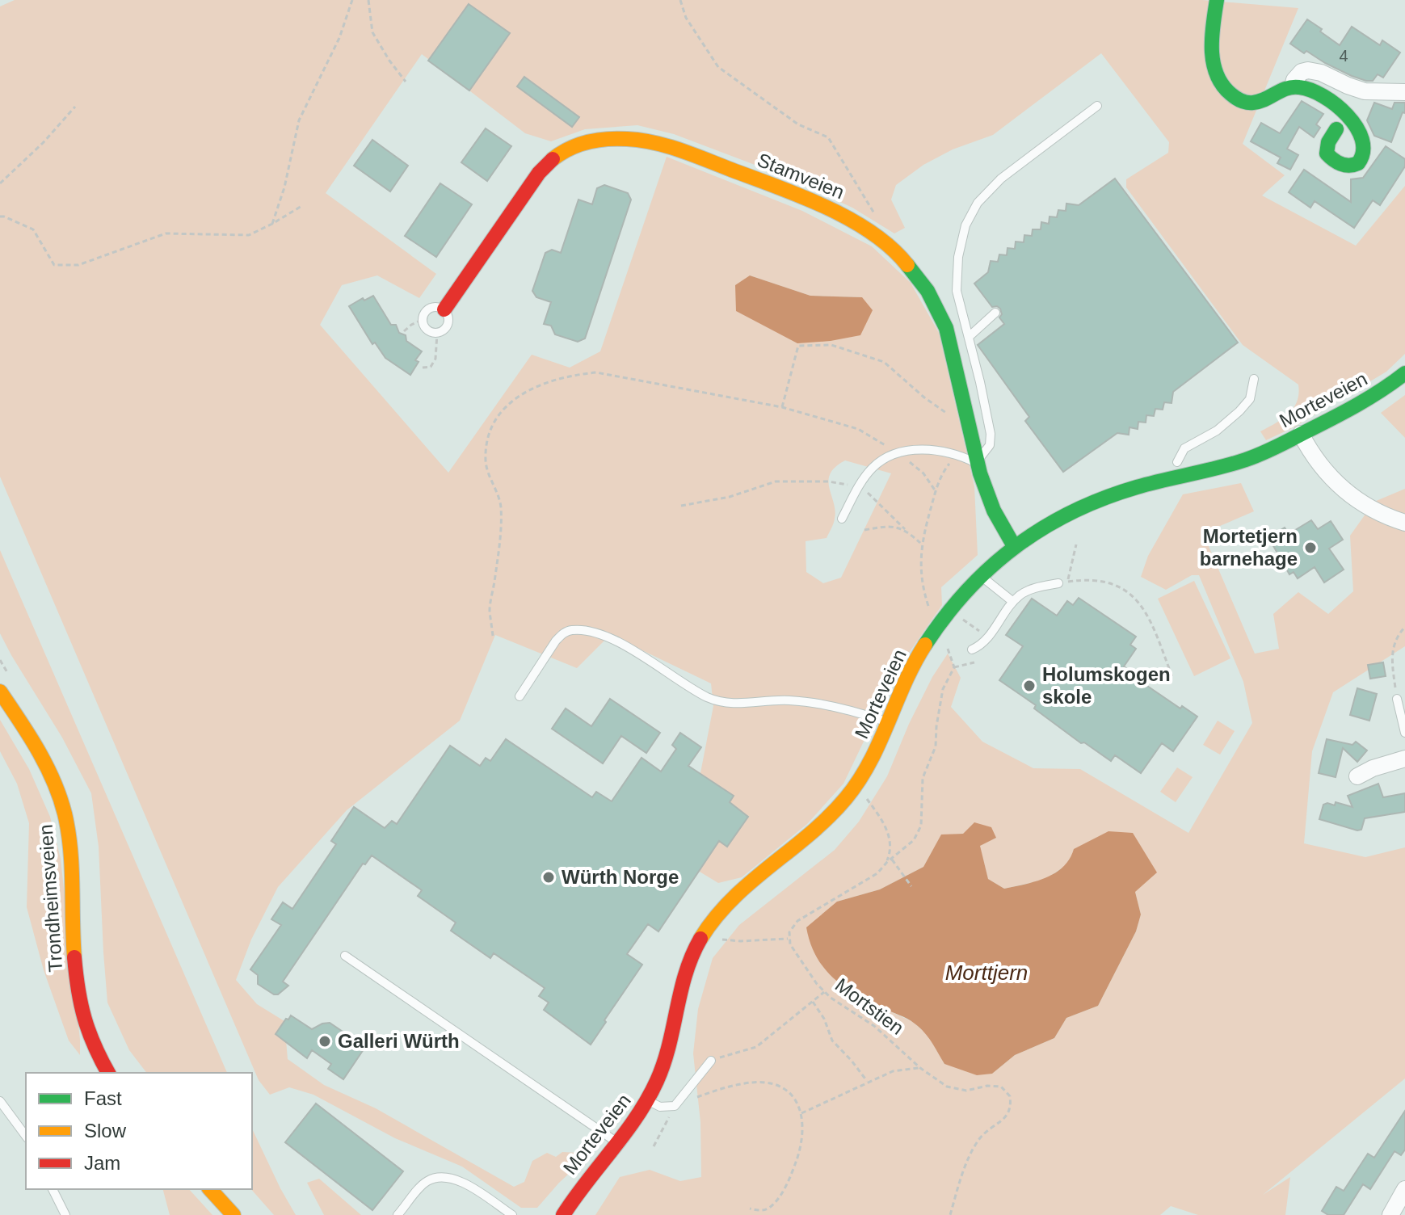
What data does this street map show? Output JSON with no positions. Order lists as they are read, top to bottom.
{
  "streets": {
    "street": ["Stamveien", "Morteveien", "Trondheimsveien"],
    "path": ["Mortstien"]
  },
  "crossings": [
    ["Stamveien", "Morteveien"]
  ],
  "water": ["Morttjern"],
  "places": [
    "Mortetjern barnehage",
    "Holumskogen skole",
    "Würth Norge",
    "Galleri Würth"
  ],
  "house_numbers": ["4"],
  "legend": ["Fast", "Slow", "Jam"]
}
